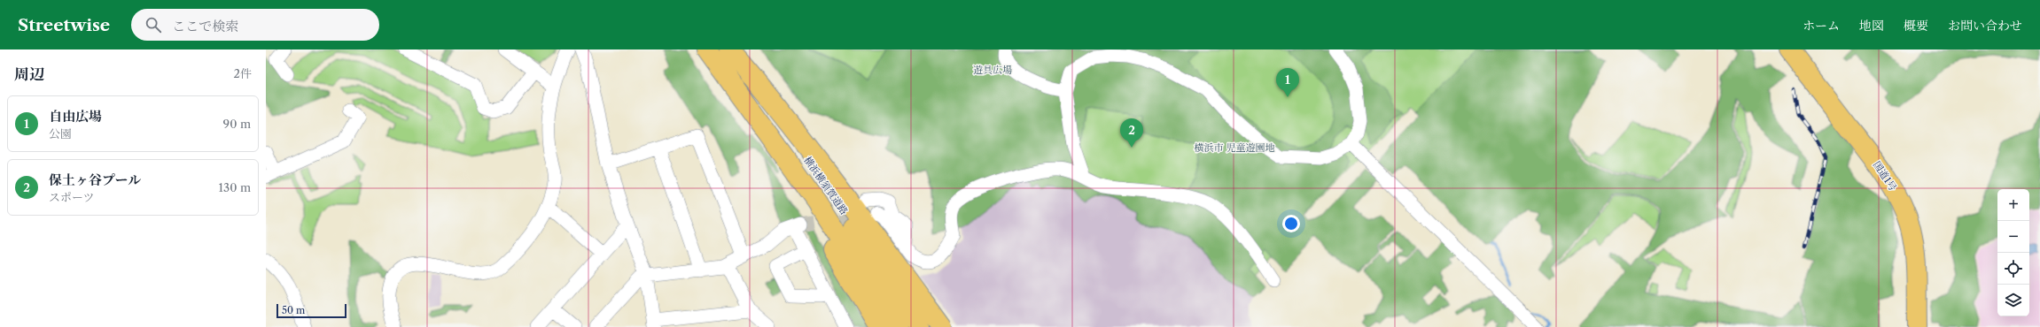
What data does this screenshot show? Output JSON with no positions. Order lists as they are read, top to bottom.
{
  "streets": {
    "highway": ["国道1号", "横浜横須賀道路"]
  },
  "parks": ["遊具広場", "横浜市 児童遊園地"],
  "scale_bar": "50 m",
  "page": {
    "header": "Streetwise",
    "search": "ここで検索",
    "nav": [
      "ホーム",
      "地図",
      "概要",
      "お問い合わせ"
    ],
    "heading": ["周辺", "2件"],
    "pins": ["1", "2"],
    "list": [
      {
        "mark": "1",
        "name": "自由広場",
        "note": "公園",
        "value": "90 m"
      },
      {
        "mark": "2",
        "name": "保土ヶ谷プール",
        "note": "スポーツ",
        "value": "130 m"
      }
    ],
    "map_buttons": ["+", "−"],
    "scale": "50 m"
  }
}
